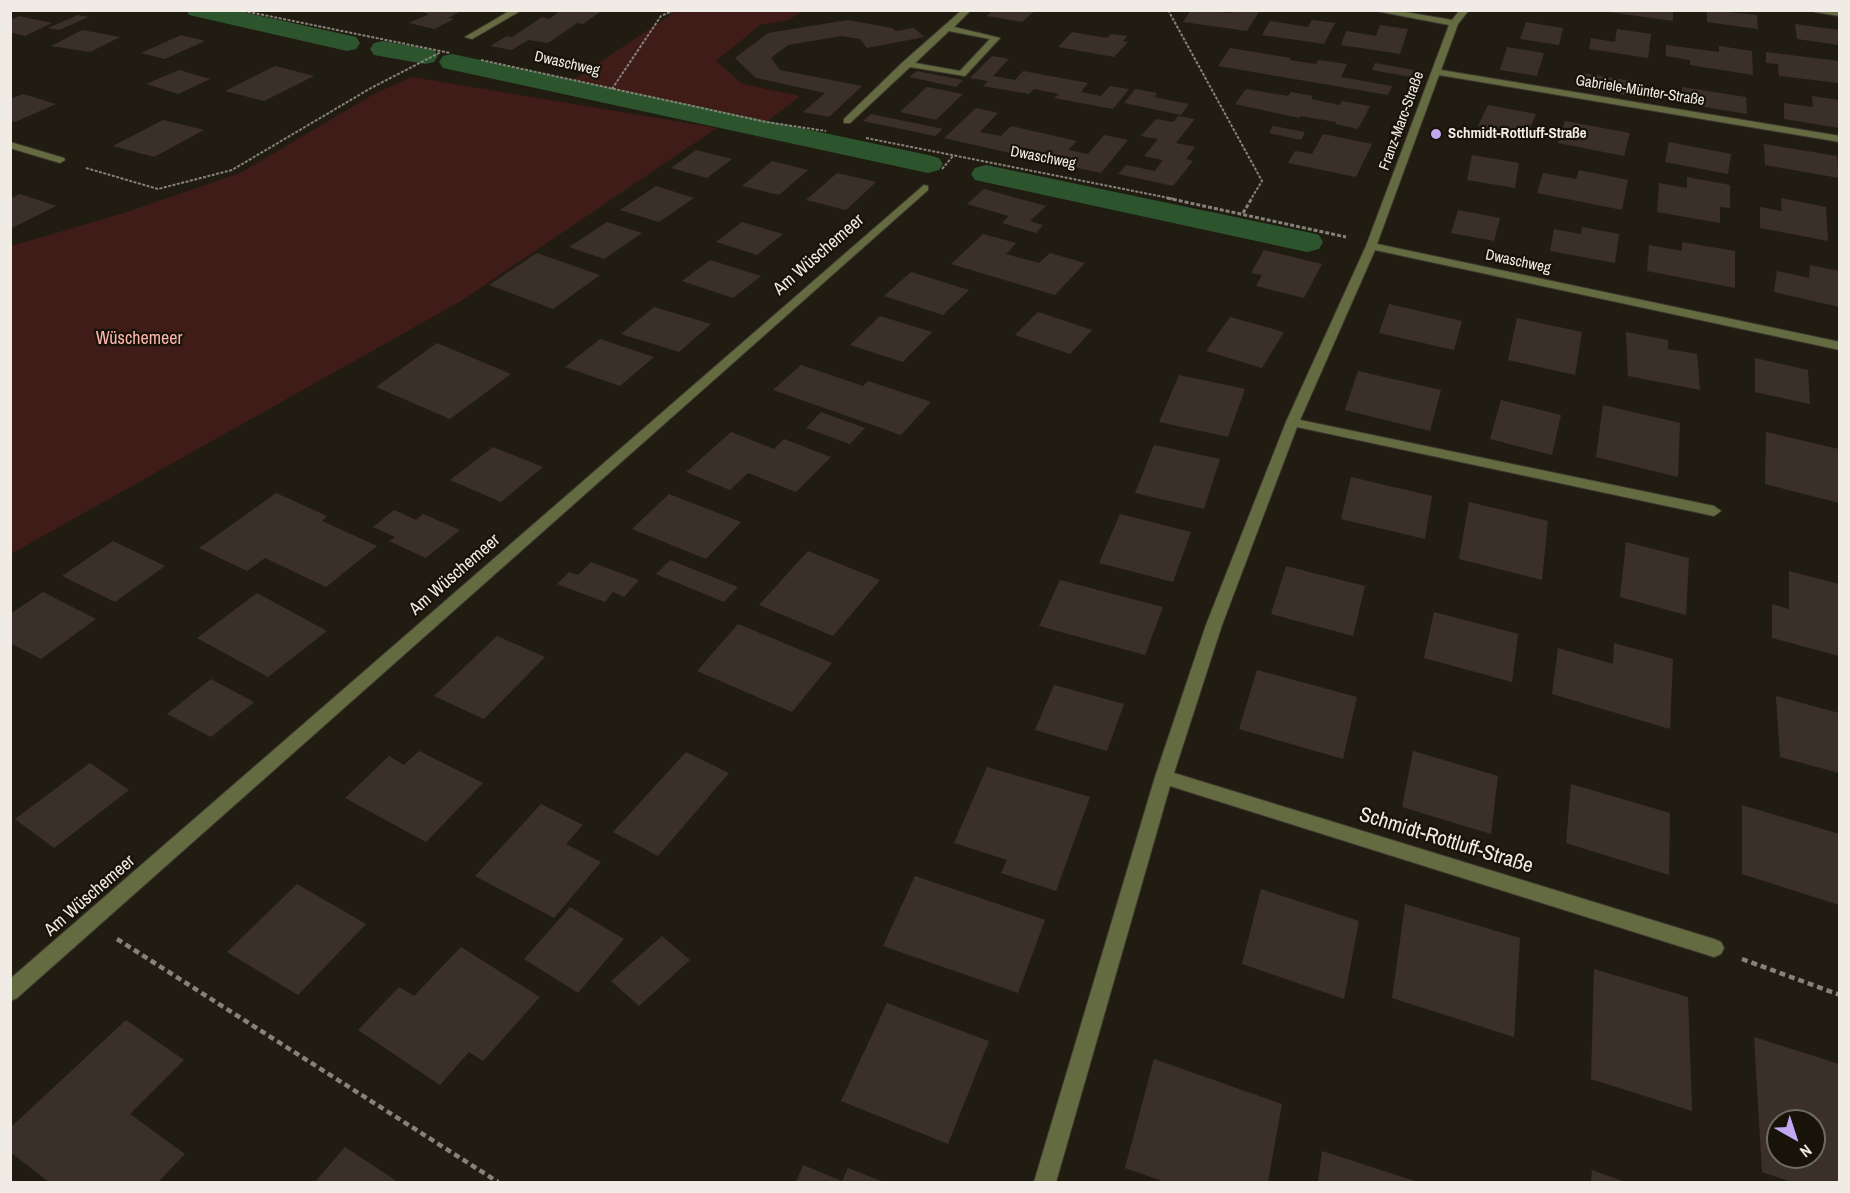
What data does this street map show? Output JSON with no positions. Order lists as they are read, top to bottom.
{
  "streets": {
    "street": [
      "Dwaschweg",
      "Gabriele-Münter-Straße",
      "Franz-Marc-Straße",
      "Am Wüschemeer",
      "Schmidt-Rottluff-Straße"
    ]
  },
  "crossings": [
    ["Dwaschweg", "Franz-Marc-Straße"],
    ["Gabriele-Münter-Straße", "Franz-Marc-Straße"]
  ],
  "parks": ["Wüschemeer"],
  "places": ["Schmidt-Rottluff-Straße"],
  "north": "bottom right"
}
